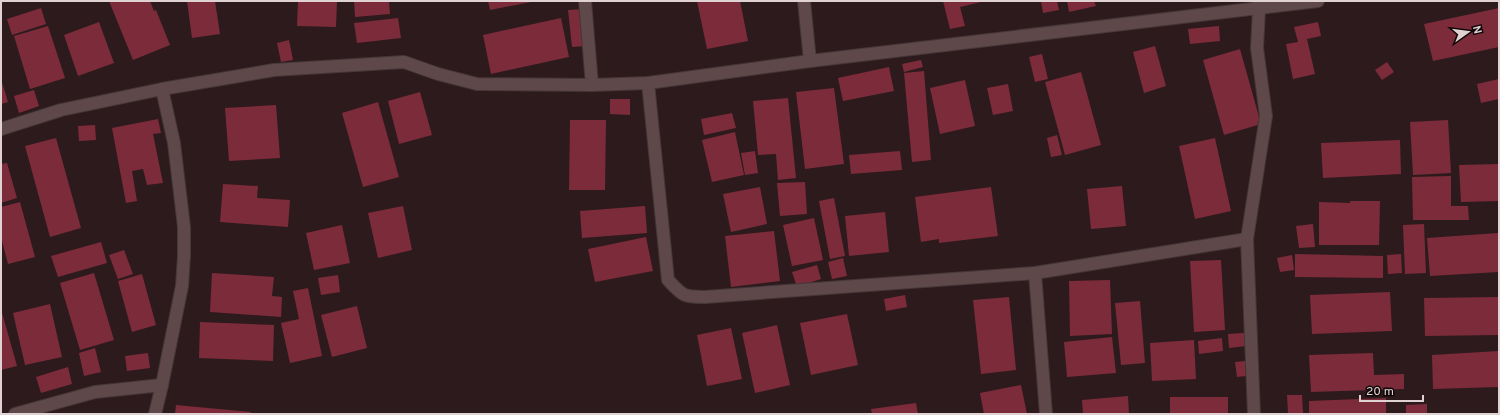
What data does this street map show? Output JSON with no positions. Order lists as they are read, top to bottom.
{
  "scale_bar": "20 m",
  "north": "right"
}
